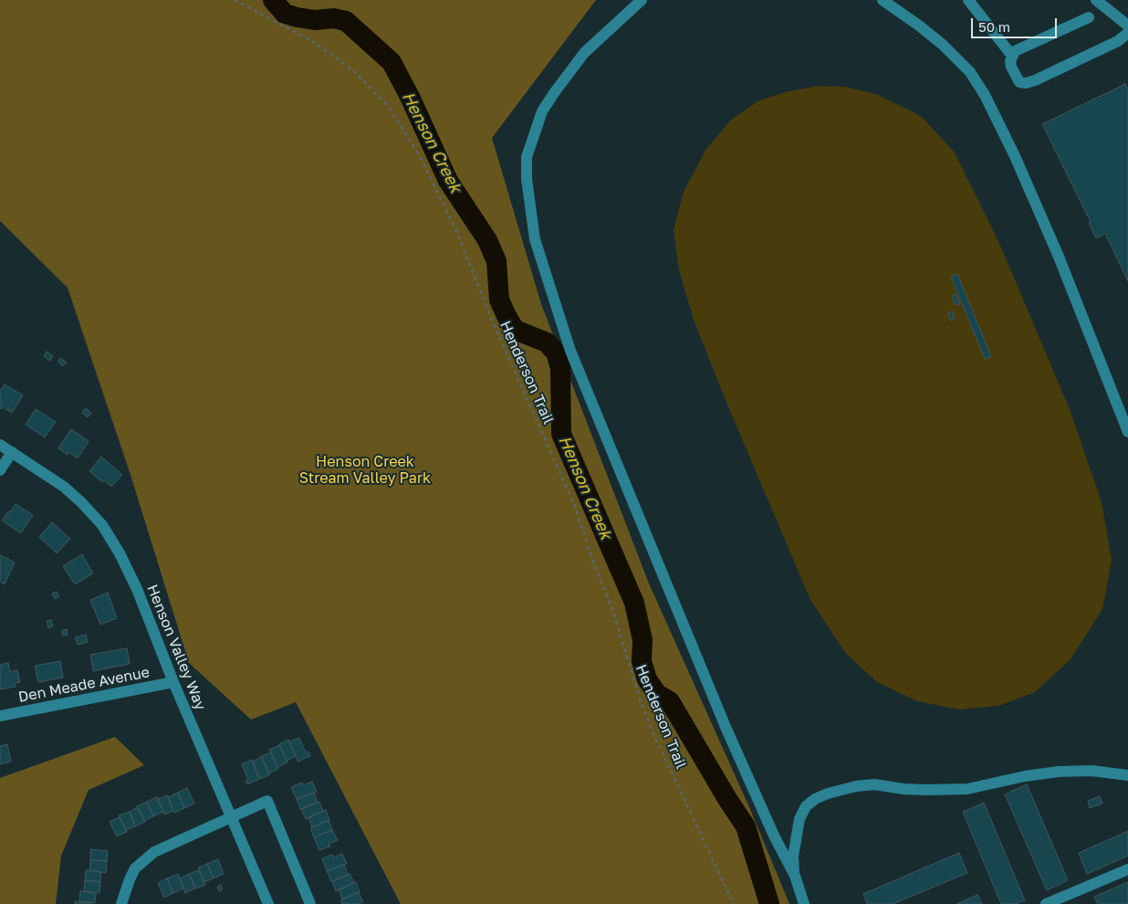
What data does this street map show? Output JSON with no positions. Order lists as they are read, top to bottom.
{
  "streets": {
    "street": ["Henson Valley Way", "Den Meade Avenue"],
    "path": ["Henderson Trail"]
  },
  "crossings": [
    ["Henson Valley Way", "Den Meade Avenue"]
  ],
  "water": ["Henson Creek"],
  "parks": ["Henson Creek Stream Valley Park"],
  "scale_bar": "50 m"
}
